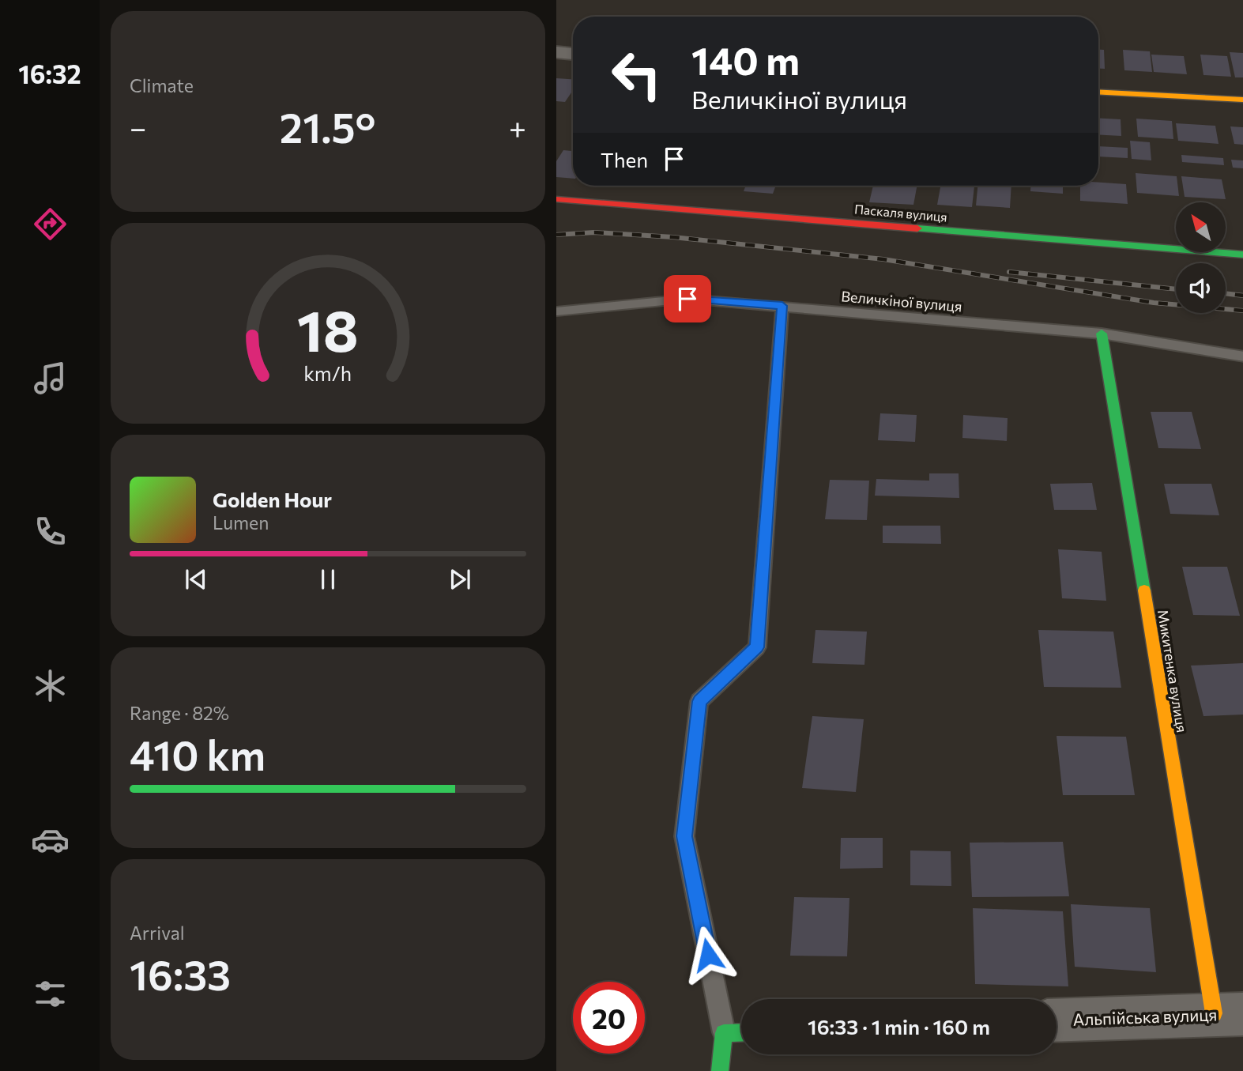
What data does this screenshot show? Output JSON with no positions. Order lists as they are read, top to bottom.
{
  "streets": {
    "street": ["Паскаля вулиця", "Микитенка вулиця", "Альпійська вулиця"],
    "lane": ["Величкіної вулиця"]
  },
  "crossings": [
    ["Величкіної вулиця", "Микитенка вулиця"],
    ["Микитенка вулиця", "Альпійська вулиця"]
  ],
  "north": "top left",
  "page": {
    "tabs": "16:32",
    "tile": [
      "Climate",
      ["Range · 82%", "410 km"],
      ["Arrival", "16:33"]
    ],
    "turn": ["140 m", "Величкіної вулиця"],
    "heat": ["−", "21.5°", "+"],
    "then": "Then",
    "song": ["Golden Hour", "Lumen"],
    "limit": "20",
    "trip": "16:33 · 1 min · 160 m",
    "gauge": ["18", "km/h"]
  }
}
